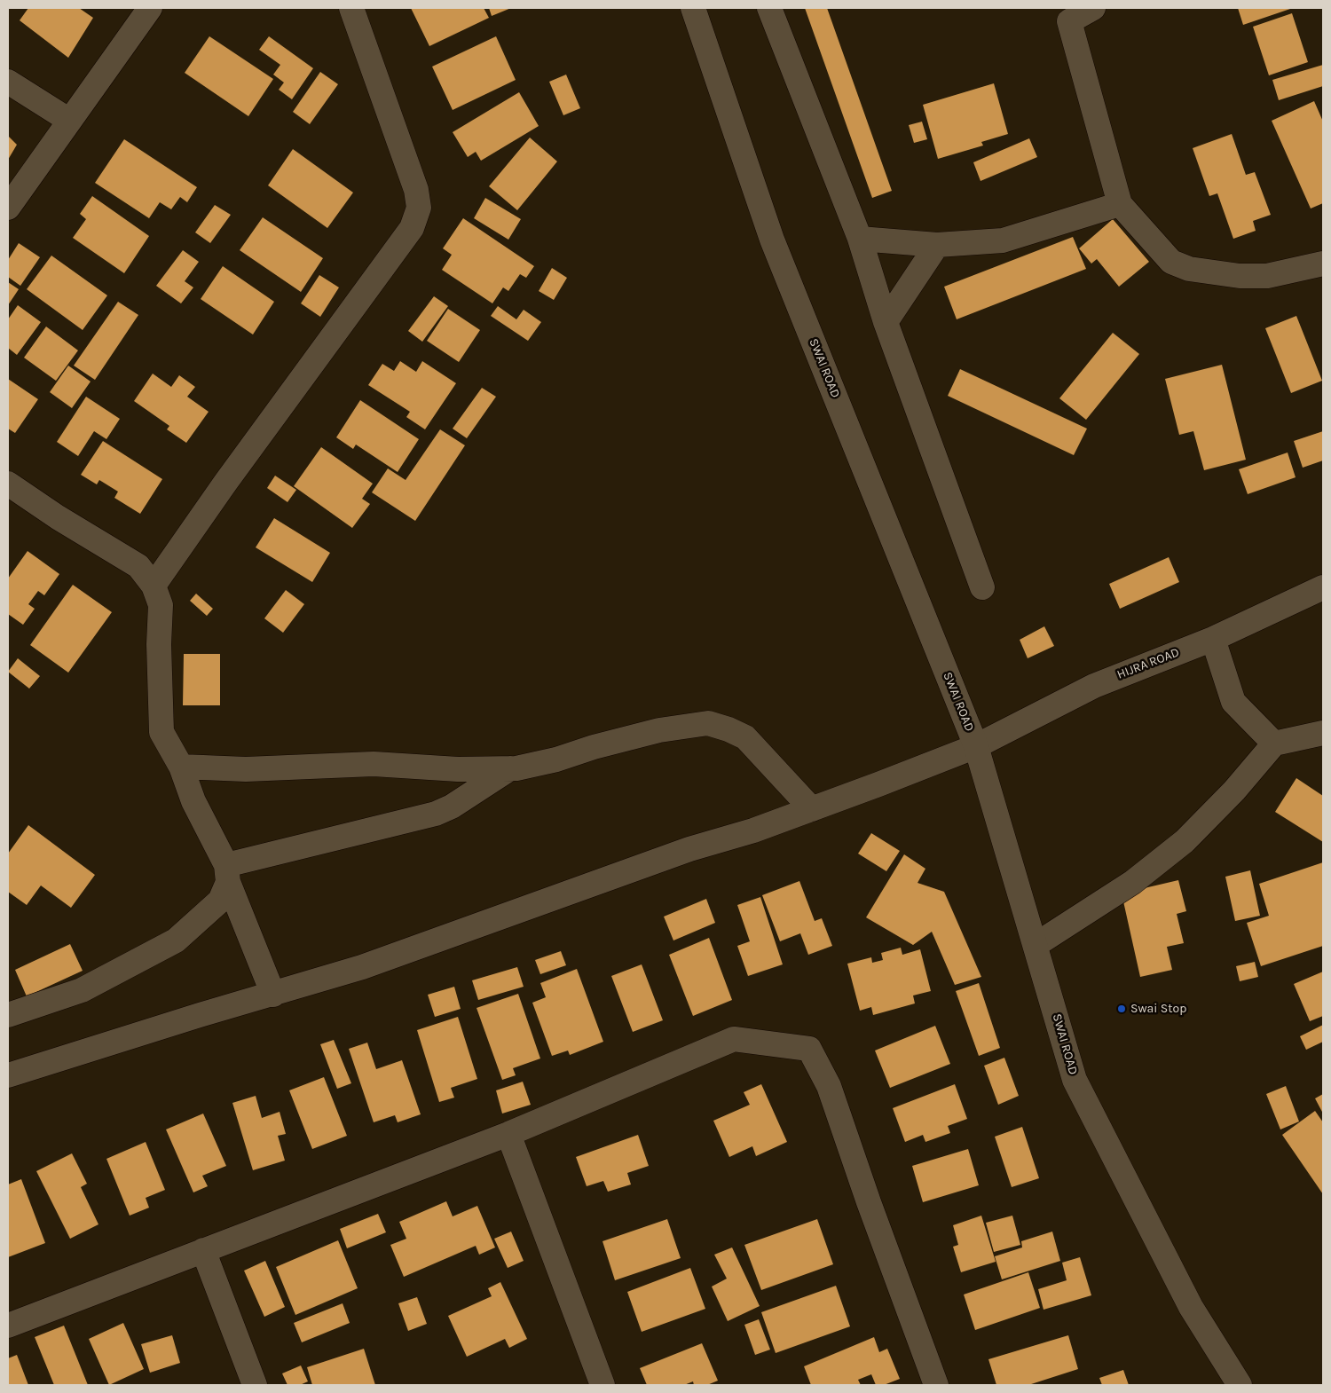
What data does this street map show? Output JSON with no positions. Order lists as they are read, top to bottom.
{
  "streets": {
    "street": ["SWAI ROAD", "HIJRA ROAD"]
  },
  "crossings": [
    ["SWAI ROAD", "HIJRA ROAD"]
  ],
  "places": ["Swai Stop"]
}
